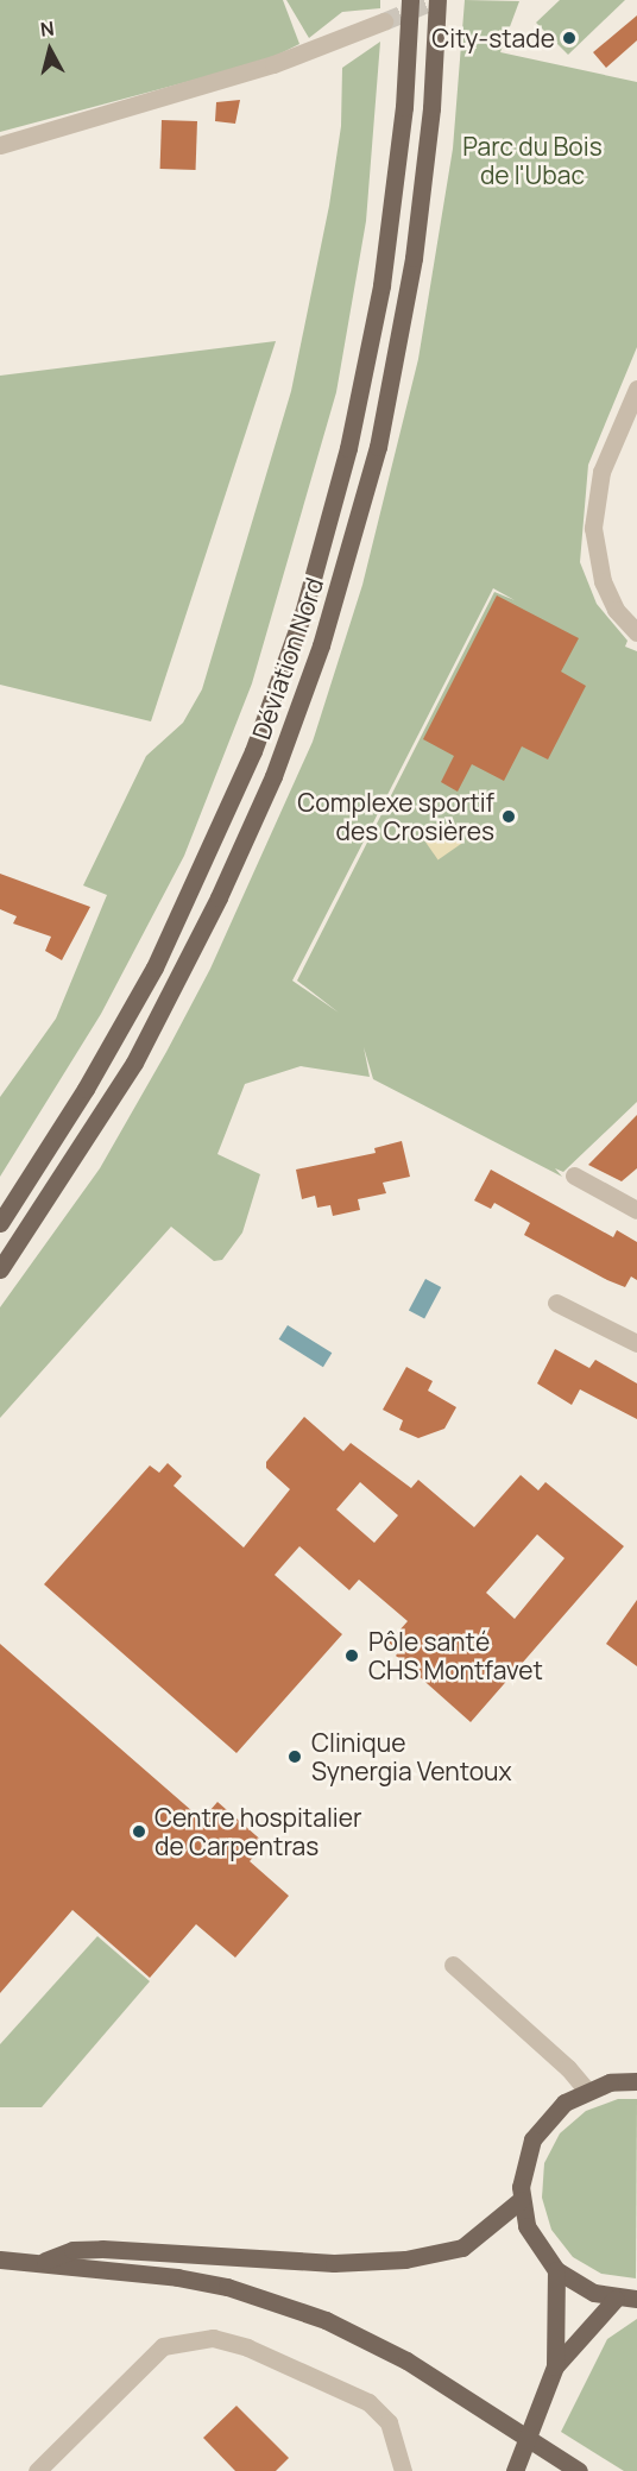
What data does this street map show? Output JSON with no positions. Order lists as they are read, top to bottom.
{
  "streets": {
    "main road": ["Déviation Nord"]
  },
  "parks": ["Parc du Bois de l'Ubac"],
  "places": [
    "City-stade",
    "Complexe sportif des Crosières",
    "Pôle santé CHS Montfavet",
    "Clinique Synergia Ventoux",
    "Centre hospitalier de Carpentras"
  ],
  "north": "top"
}
